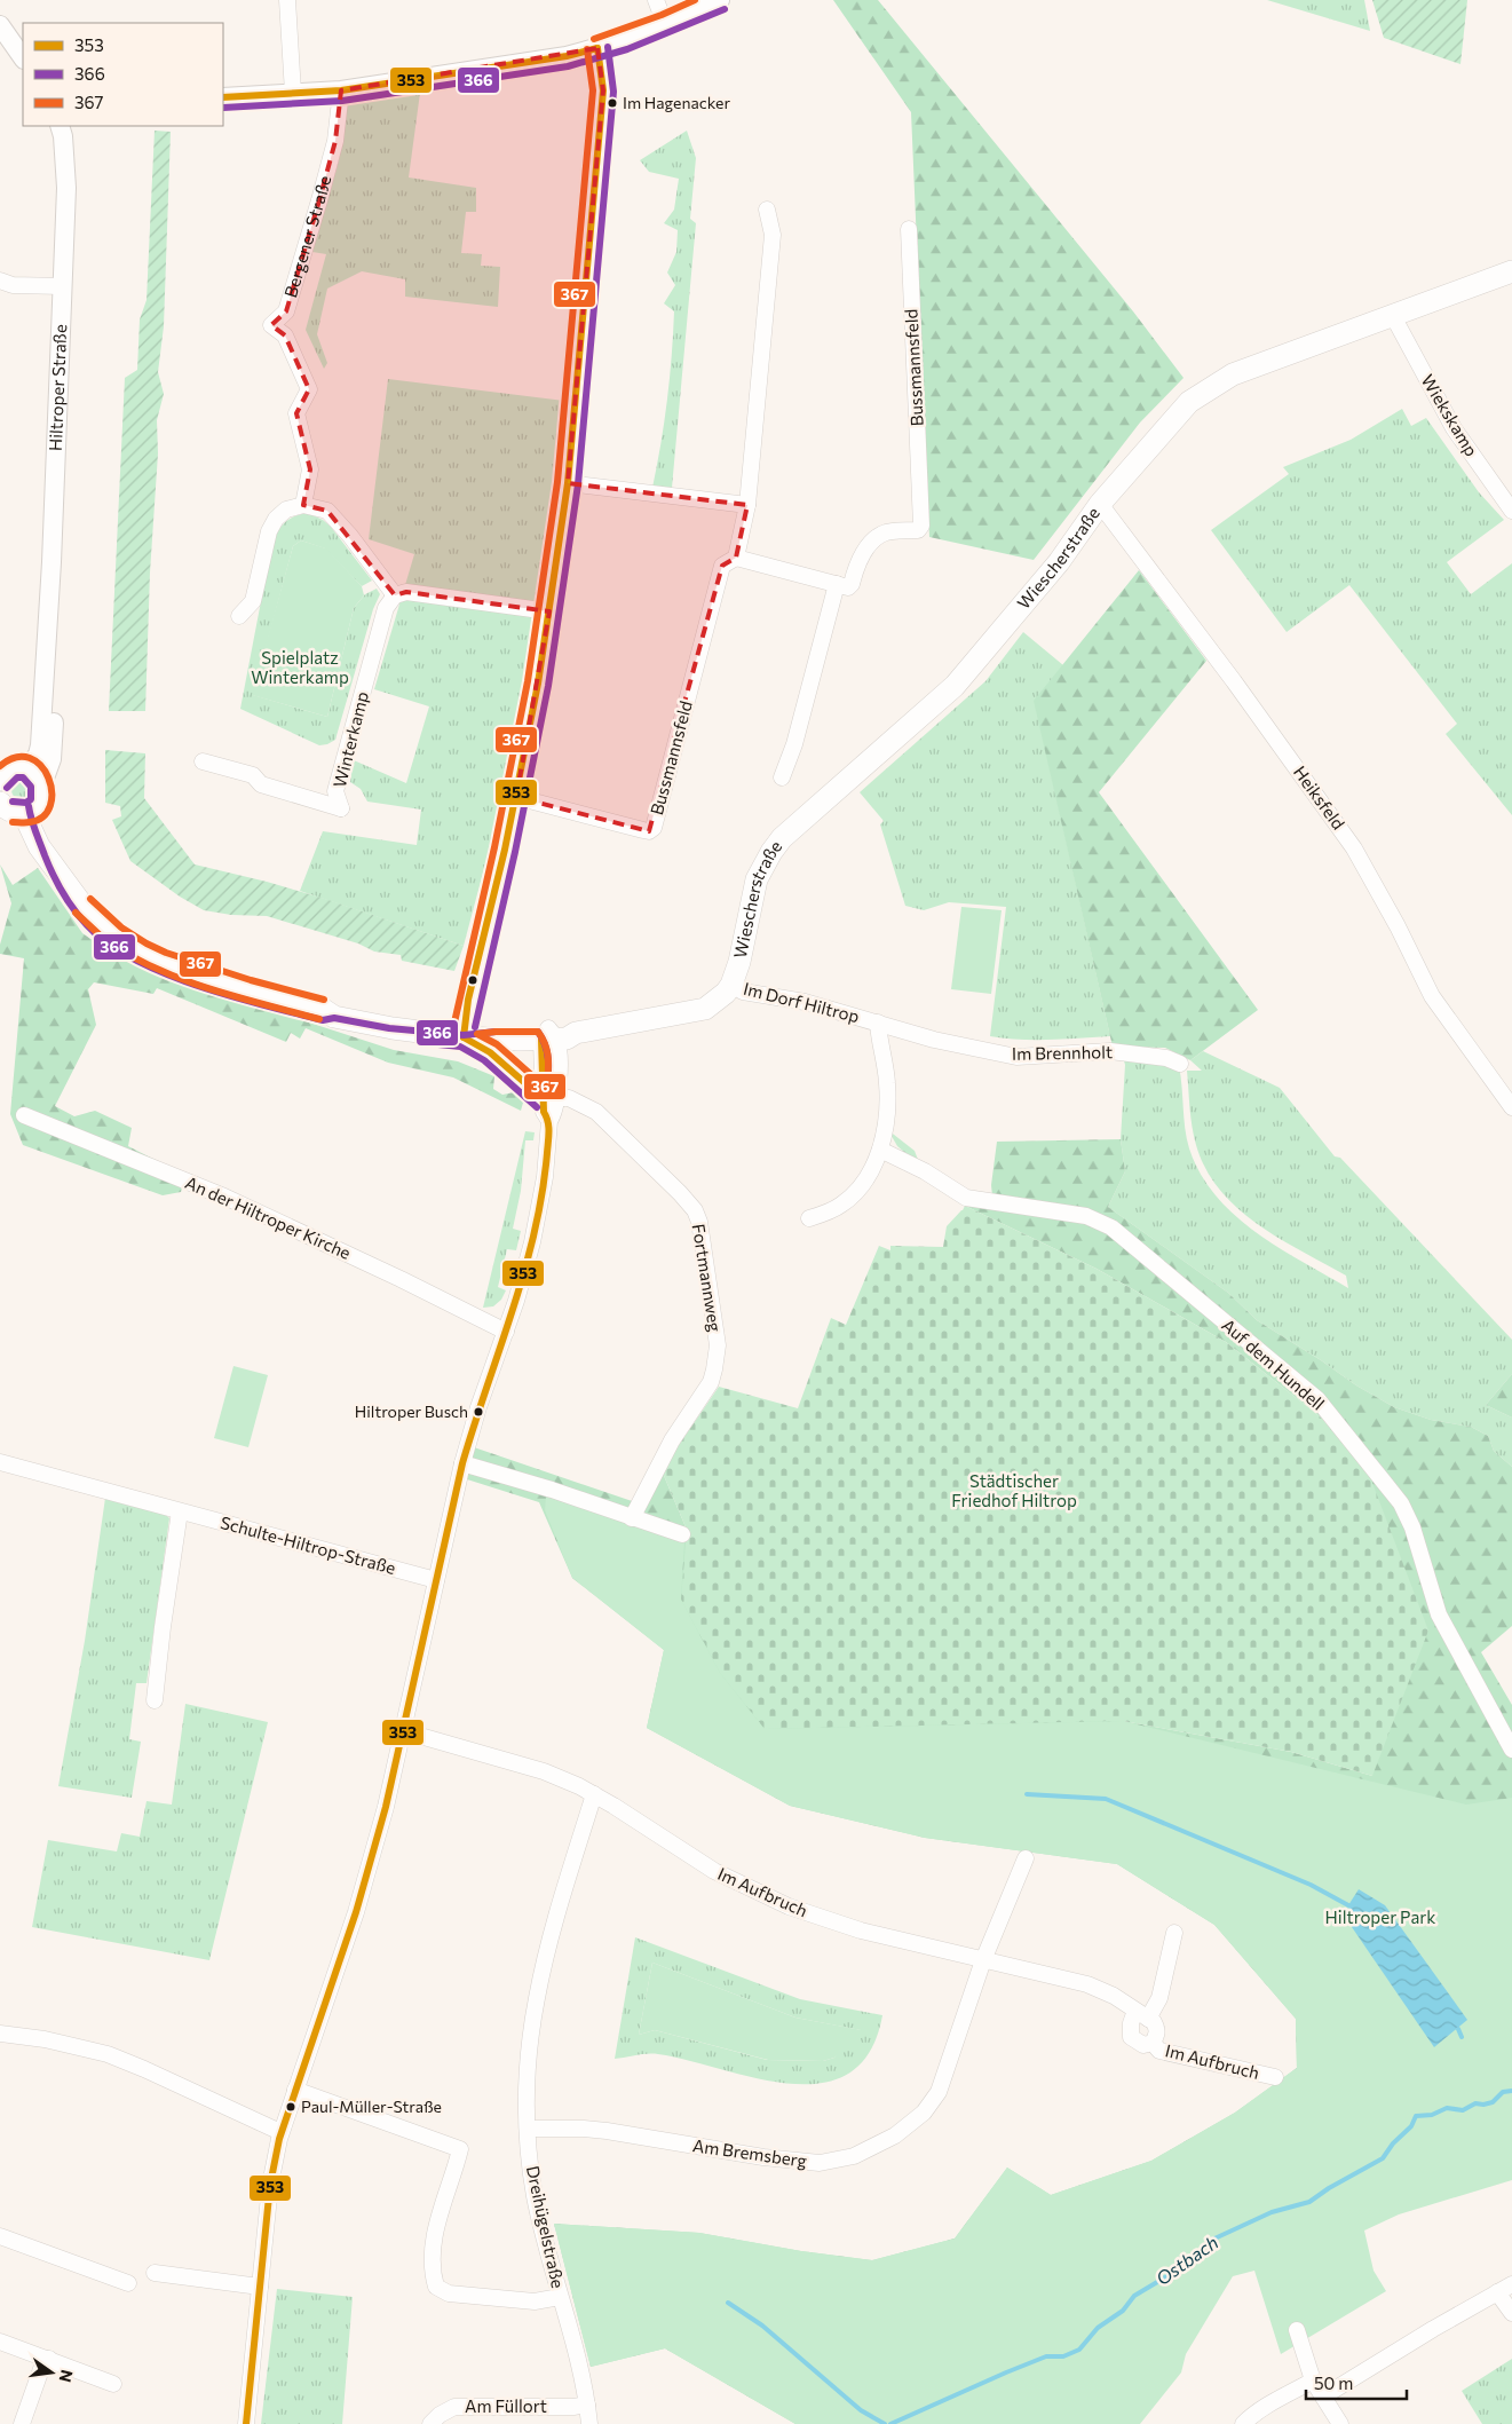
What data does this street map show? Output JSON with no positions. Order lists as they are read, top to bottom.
{
  "streets": {
    "main road": ["Wiescherstraße"],
    "street": [
      "Bergener Straße",
      "Bussmannsfeld",
      "Hiltroper Straße",
      "Wiekskamp",
      "Winterkamp",
      "Heiksfeld",
      "Im Dorf Hiltrop",
      "Im Brennholt",
      "An der Hiltroper Kirche",
      "Fortmannweg",
      "Auf dem Hundell",
      "Schulte-Hiltrop-Straße",
      "Im Aufbruch",
      "Am Bremsberg",
      "Dreihügelstraße",
      "Am Füllort"
    ]
  },
  "crossings": [
    ["Wiekskamp", "Wiescherstraße"],
    ["Wiescherstraße", "Heiksfeld"],
    ["Wiescherstraße", "Im Dorf Hiltrop"],
    ["Im Dorf Hiltrop", "Im Brennholt"],
    ["Im Dorf Hiltrop", "Auf dem Hundell"],
    ["Im Aufbruch", "Am Bremsberg"],
    ["Im Aufbruch", "Dreihügelstraße"],
    ["Am Bremsberg", "Dreihügelstraße"],
    ["Dreihügelstraße", "Am Füllort"]
  ],
  "water": ["Ostbach"],
  "parks": ["Spielplatz Winterkamp", "Städtischer Friedhof Hiltrop", "Hiltroper Park"],
  "places": ["Im Hagenacker", "Hiltroper Busch", "Paul-Müller-Straße"],
  "lines": ["transit line 367", "transit line 366", "transit line 353"],
  "legend": ["353", "366", "367"],
  "scale_bar": "50 m",
  "north": "right"
}
